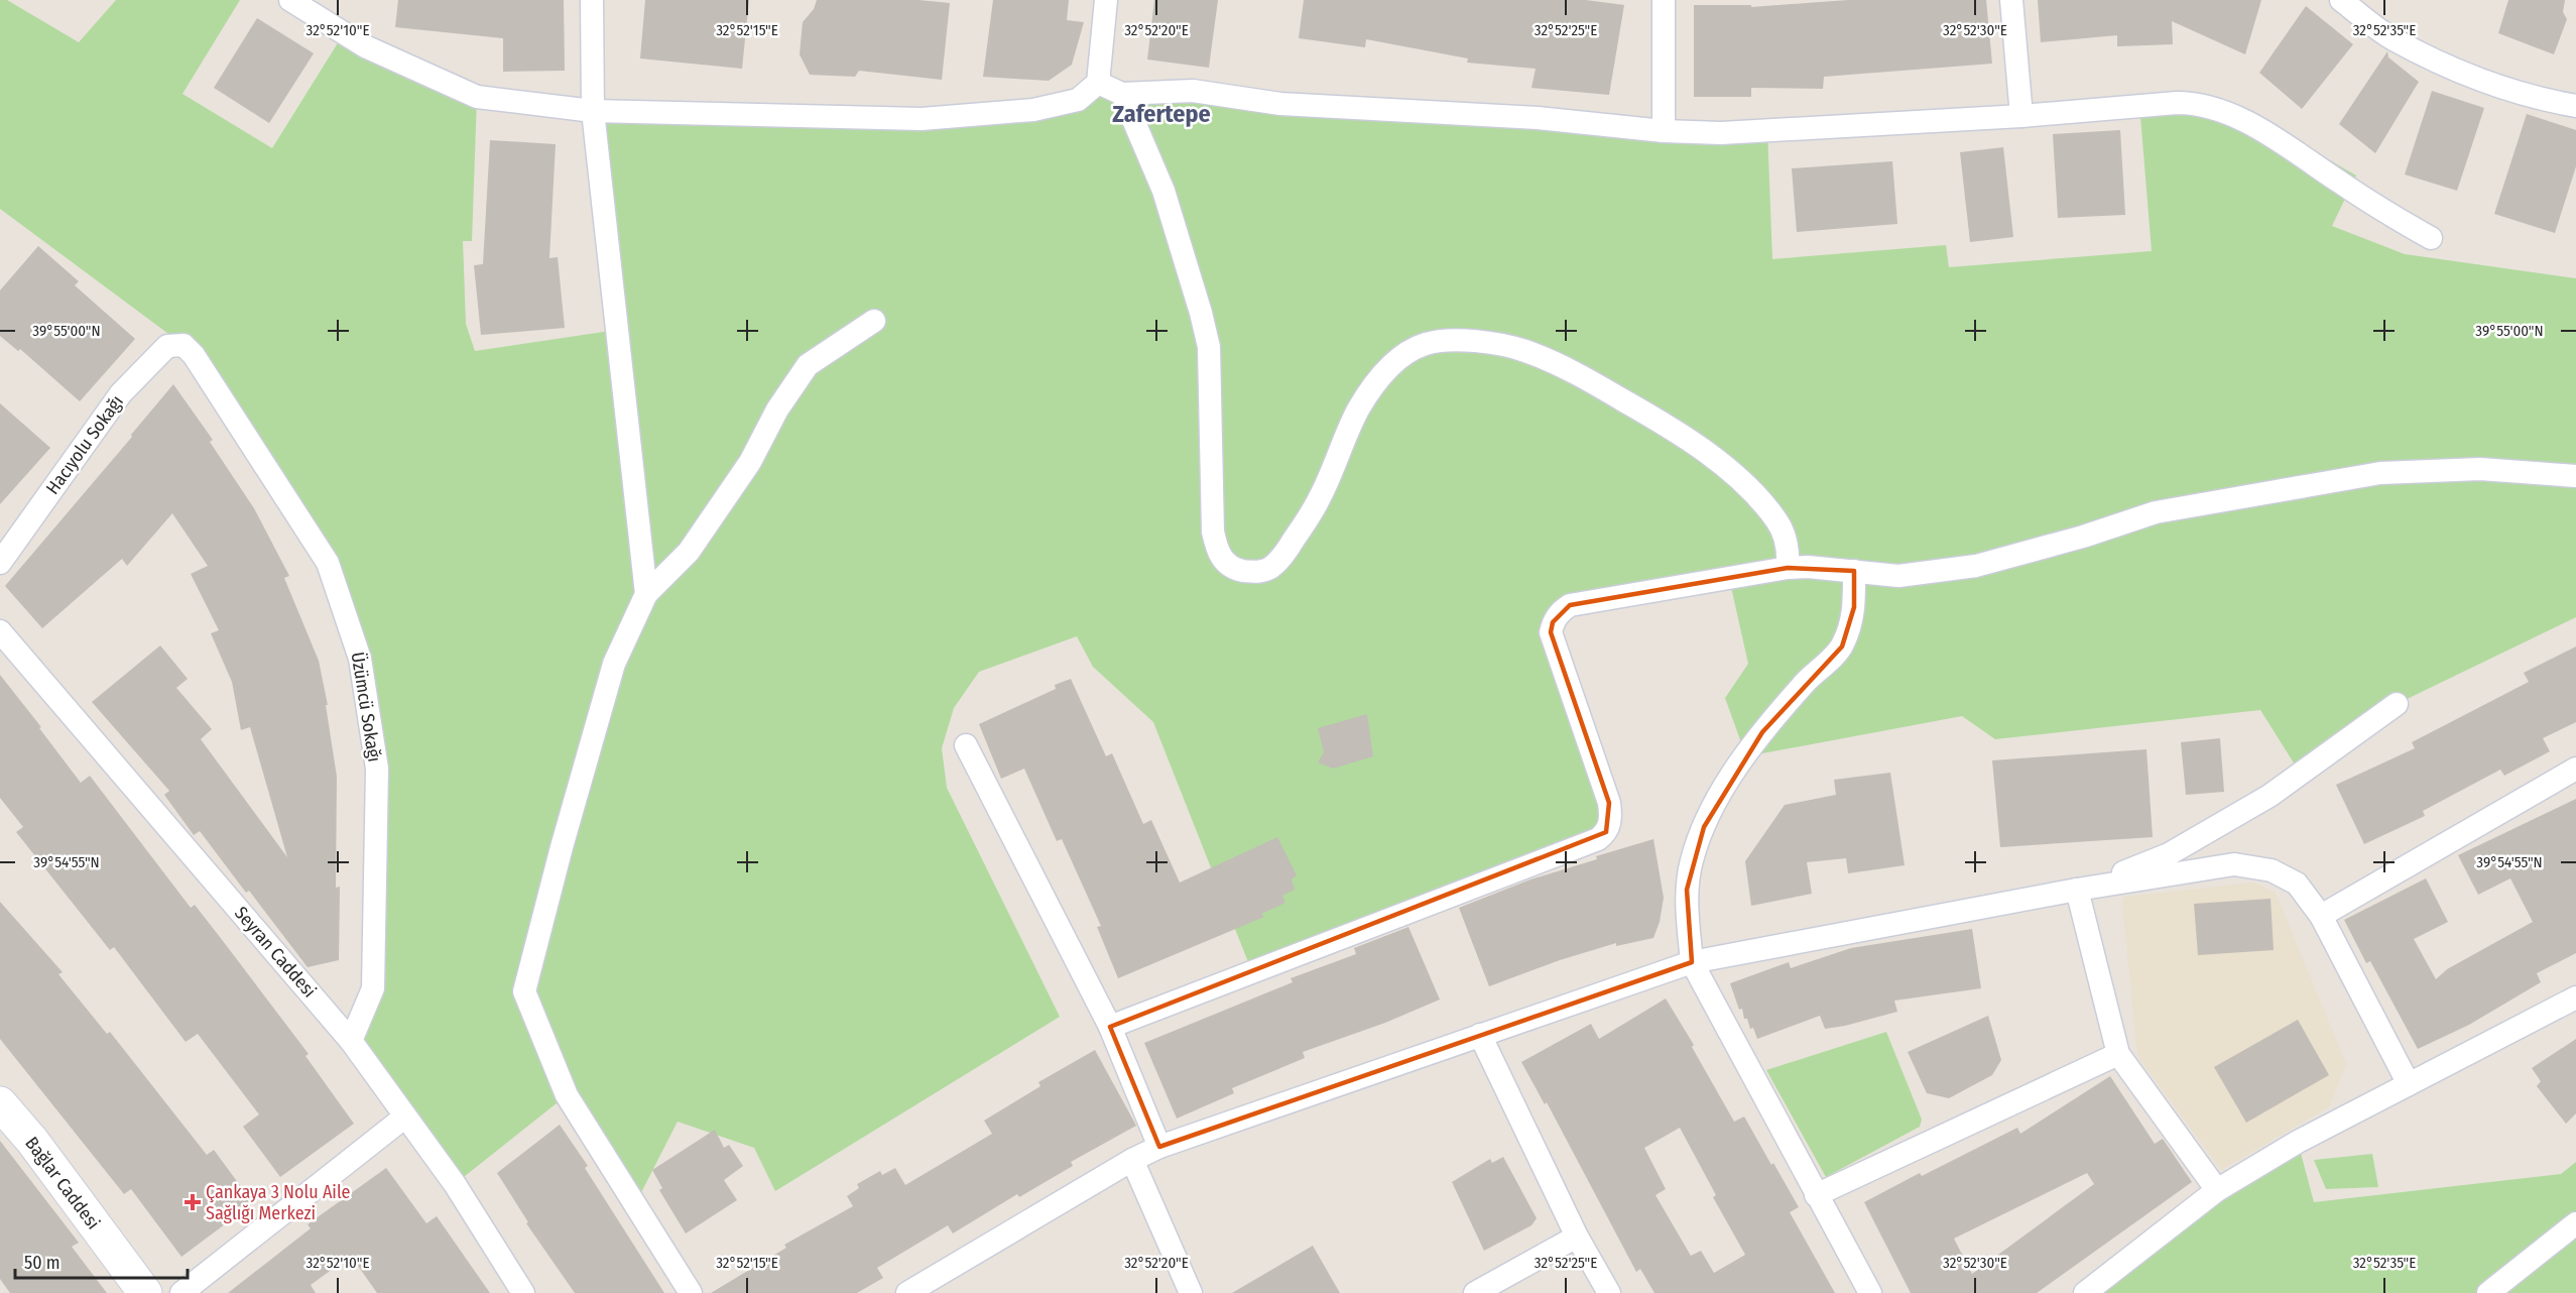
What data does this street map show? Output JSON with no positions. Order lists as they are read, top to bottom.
{
  "streets": {
    "main road": ["Bağlar Caddesi"],
    "street": ["Hacıyolu Sokağı", "Üzümcü Sokağı", "Seyran Caddesi"]
  },
  "crossings": [
    ["Hacıyolu Sokağı", "Üzümcü Sokağı"],
    ["Üzümcü Sokağı", "Seyran Caddesi"]
  ],
  "districts": ["Zafertepe"],
  "places": {
    "health": ["Çankaya 3 Nolu Aile Sağlığı Merkezi"]
  },
  "scale_bar": "50 m",
  "coordinates": [
    "32°52'10\"E",
    "32°52'15\"E",
    "32°52'20\"E",
    "32°52'25\"E",
    "32°52'30\"E",
    "32°52'35\"E",
    "39°55'00\"N",
    "39°54'55\"N"
  ]
}
